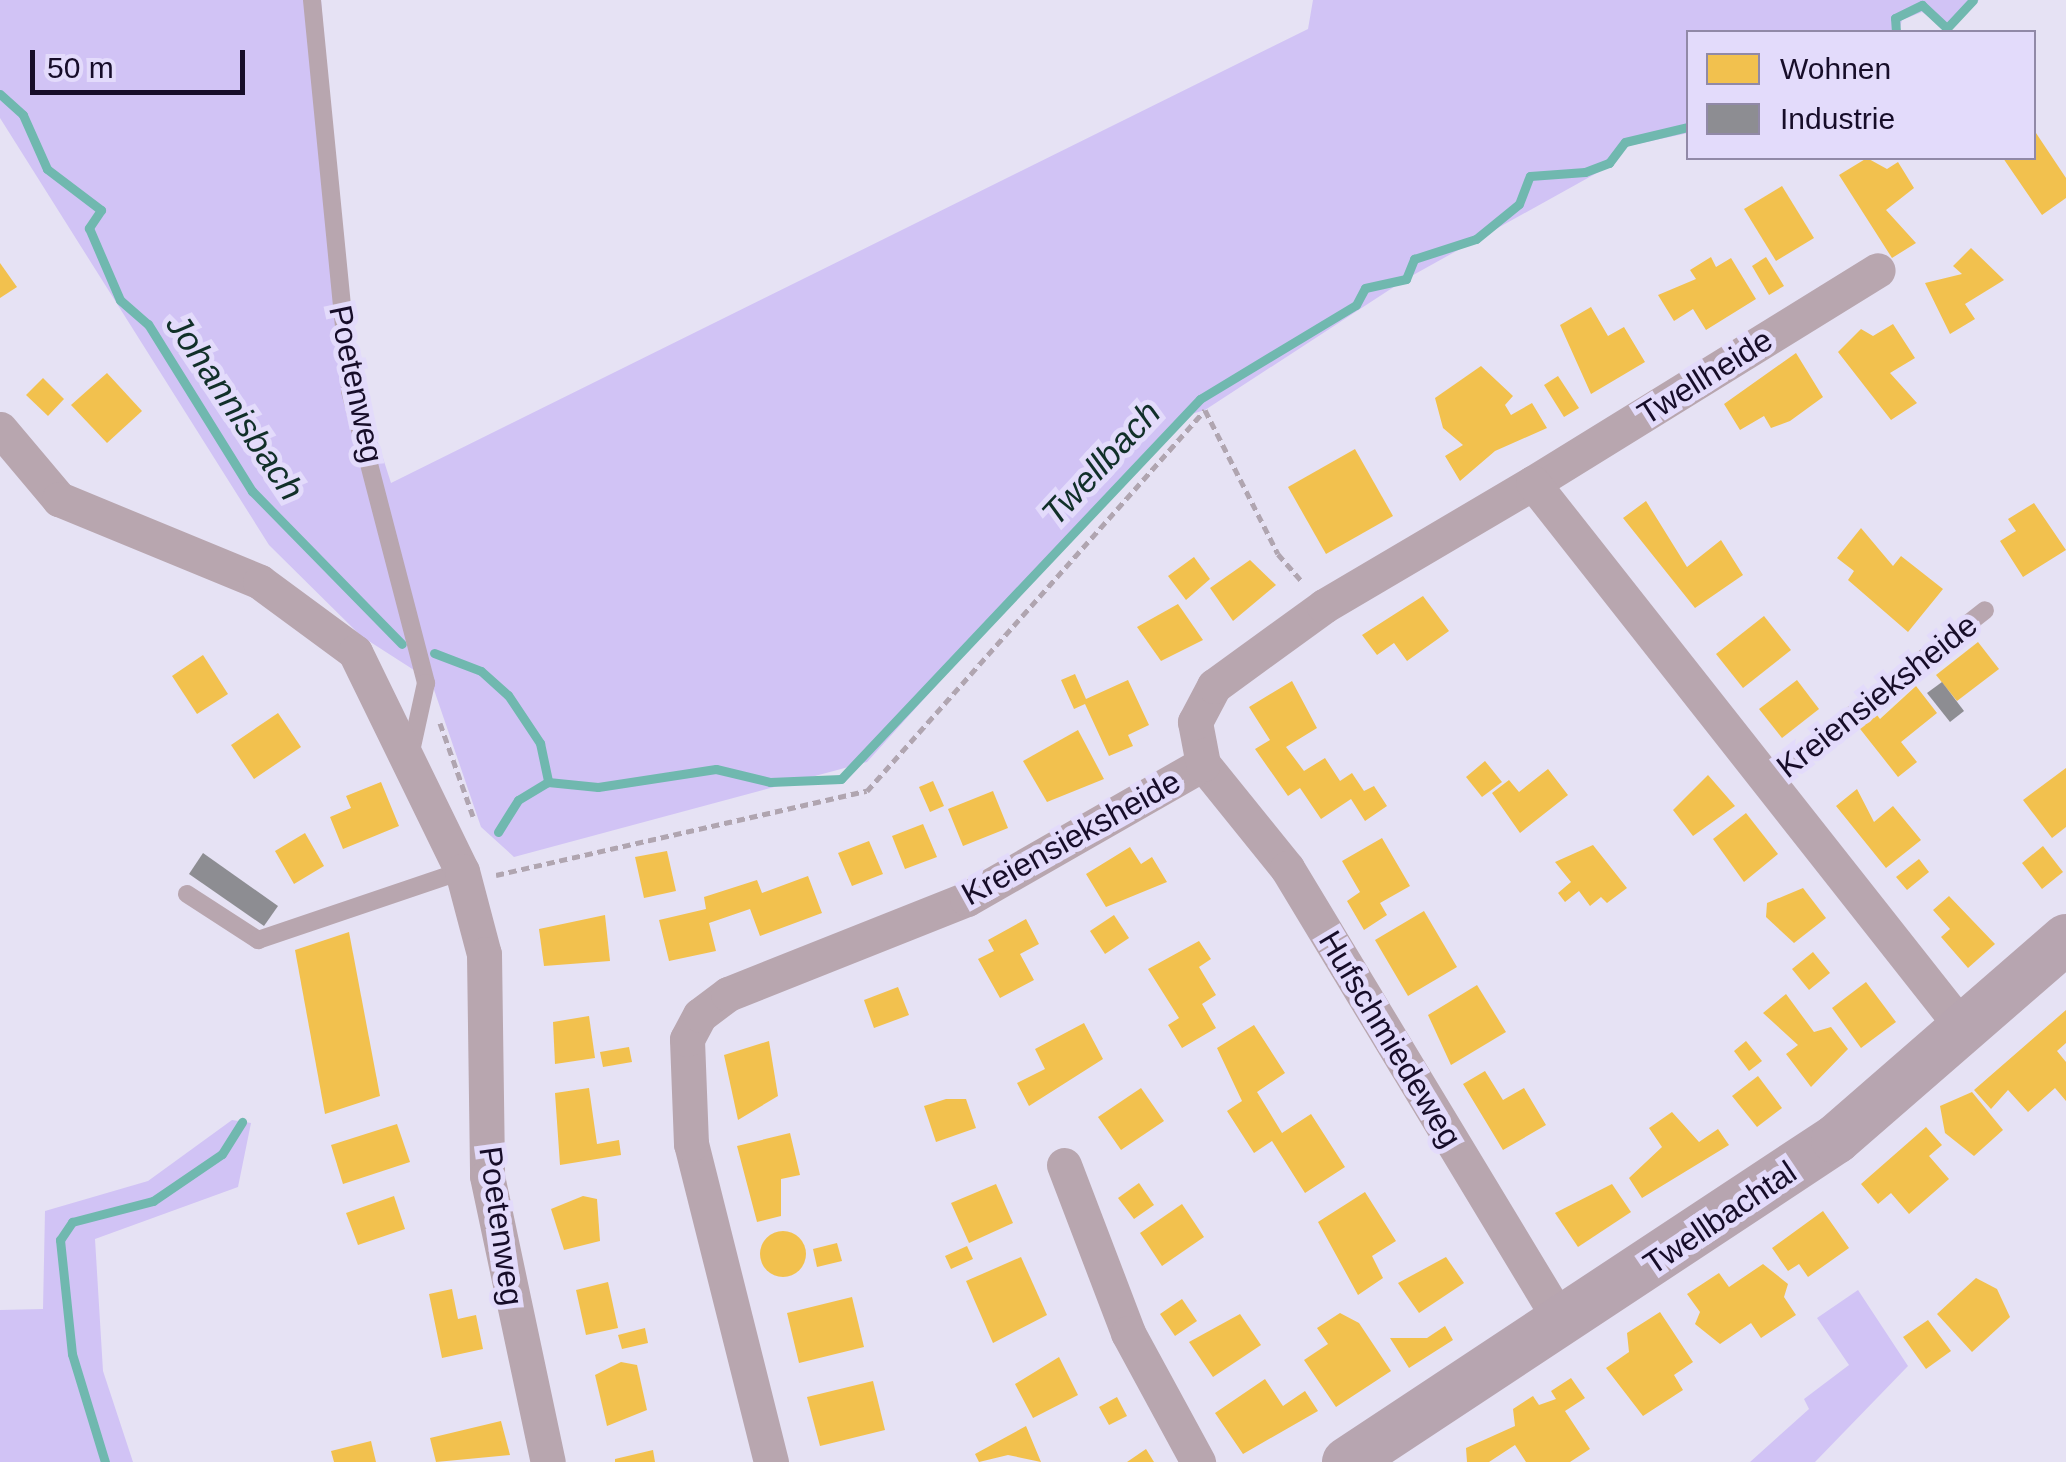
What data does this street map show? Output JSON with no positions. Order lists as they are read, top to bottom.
{
  "streets": {
    "street": [
      "Twellheide",
      "Poetenweg",
      "Kreiensieksheide",
      "Hufschmiedeweg",
      "Twellbachtal"
    ]
  },
  "crossings": [
    ["Twellheide", "Kreiensieksheide"],
    ["Kreiensieksheide", "Hufschmiedeweg"],
    ["Kreiensieksheide", "Twellbachtal"],
    ["Hufschmiedeweg", "Twellbachtal"]
  ],
  "water": ["Johannisbach", "Twellbach"],
  "legend": ["Wohnen", "Industrie"],
  "scale_bar": "50 m"
}
